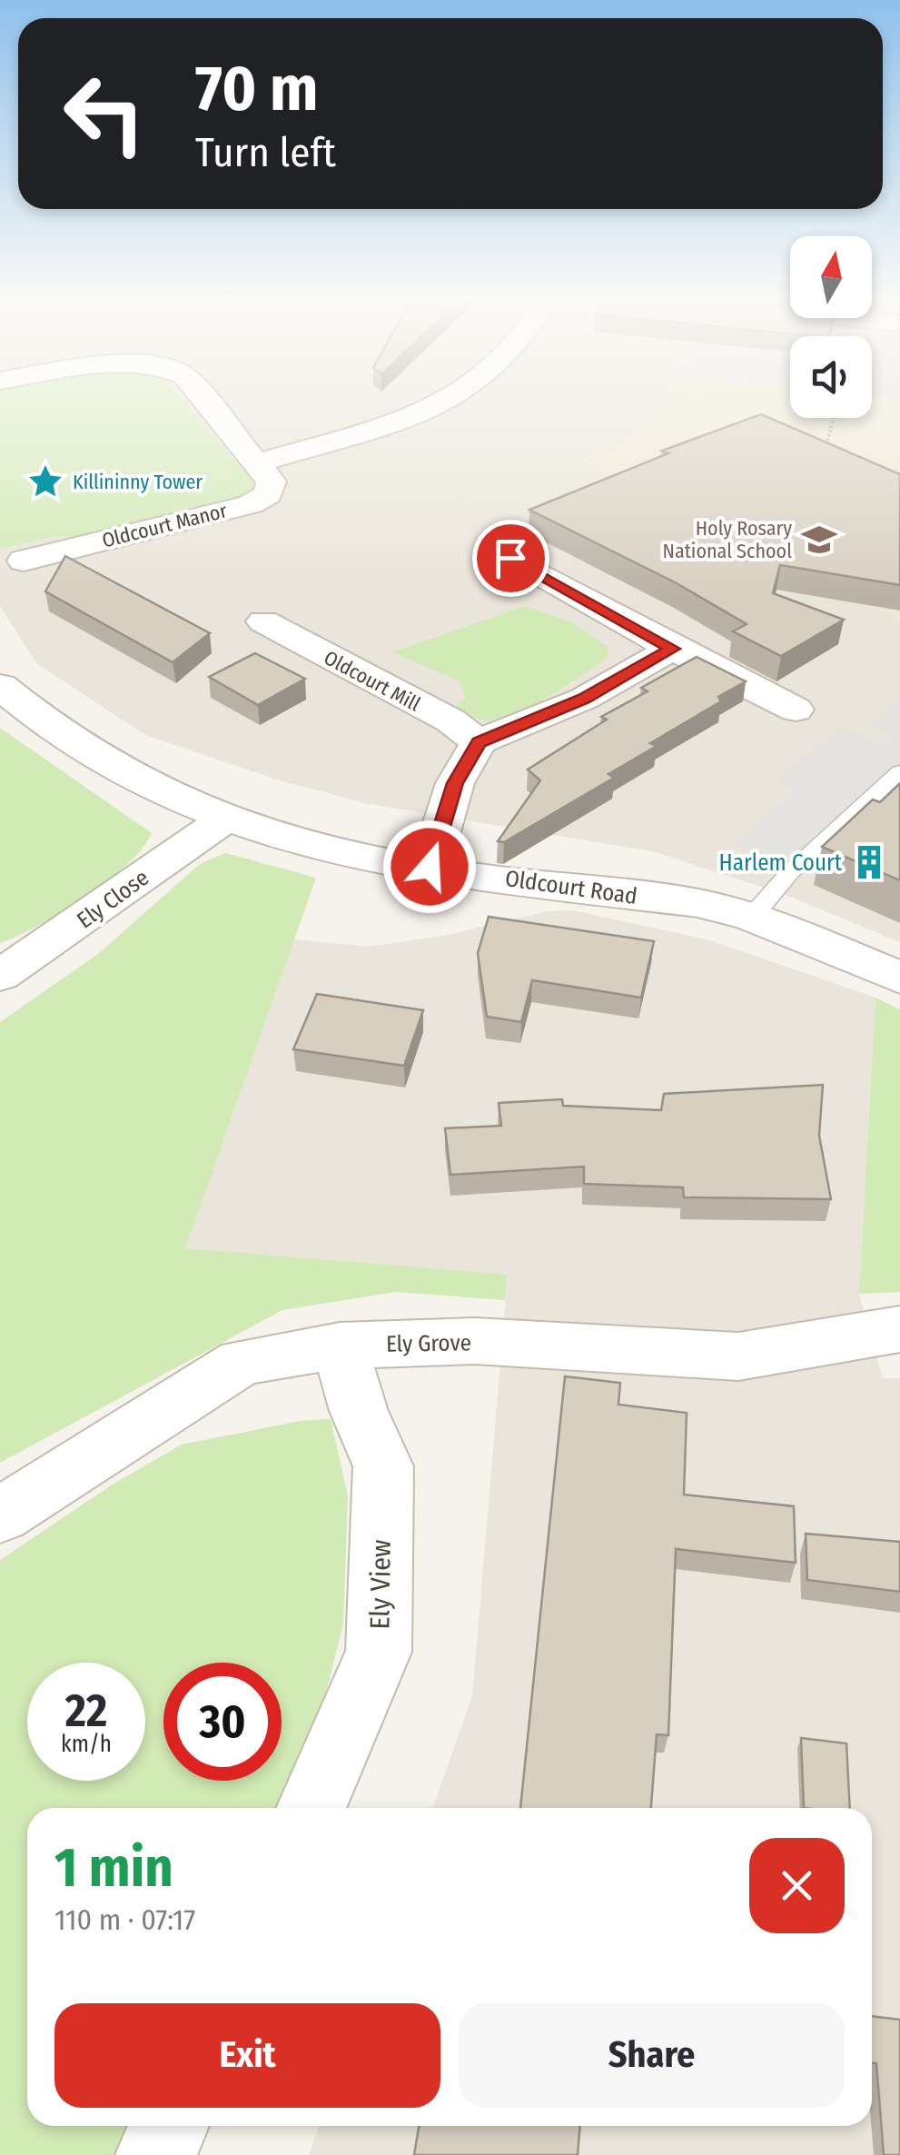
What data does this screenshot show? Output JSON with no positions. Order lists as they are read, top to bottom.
{
  "streets": {
    "street": [
      "Oldcourt Manor",
      "Oldcourt Mill",
      "Oldcourt Road",
      "Ely Close",
      "Ely Grove",
      "Ely View"
    ]
  },
  "crossings": [
    ["Oldcourt Road", "Ely Close"],
    ["Ely Grove", "Ely View"]
  ],
  "places": {
    "place": ["Killininny Tower"],
    "school or university": ["Holy Rosary National School"],
    "building": ["Harlem Court"]
  },
  "north": "top",
  "page": {
    "turn": ["70 m", "Turn left"],
    "speed": "22 km/h",
    "limit": "30",
    "heading": ["1 min", "110 m · 07:17"],
    "buttons": ["Exit", "Share"]
  }
}
